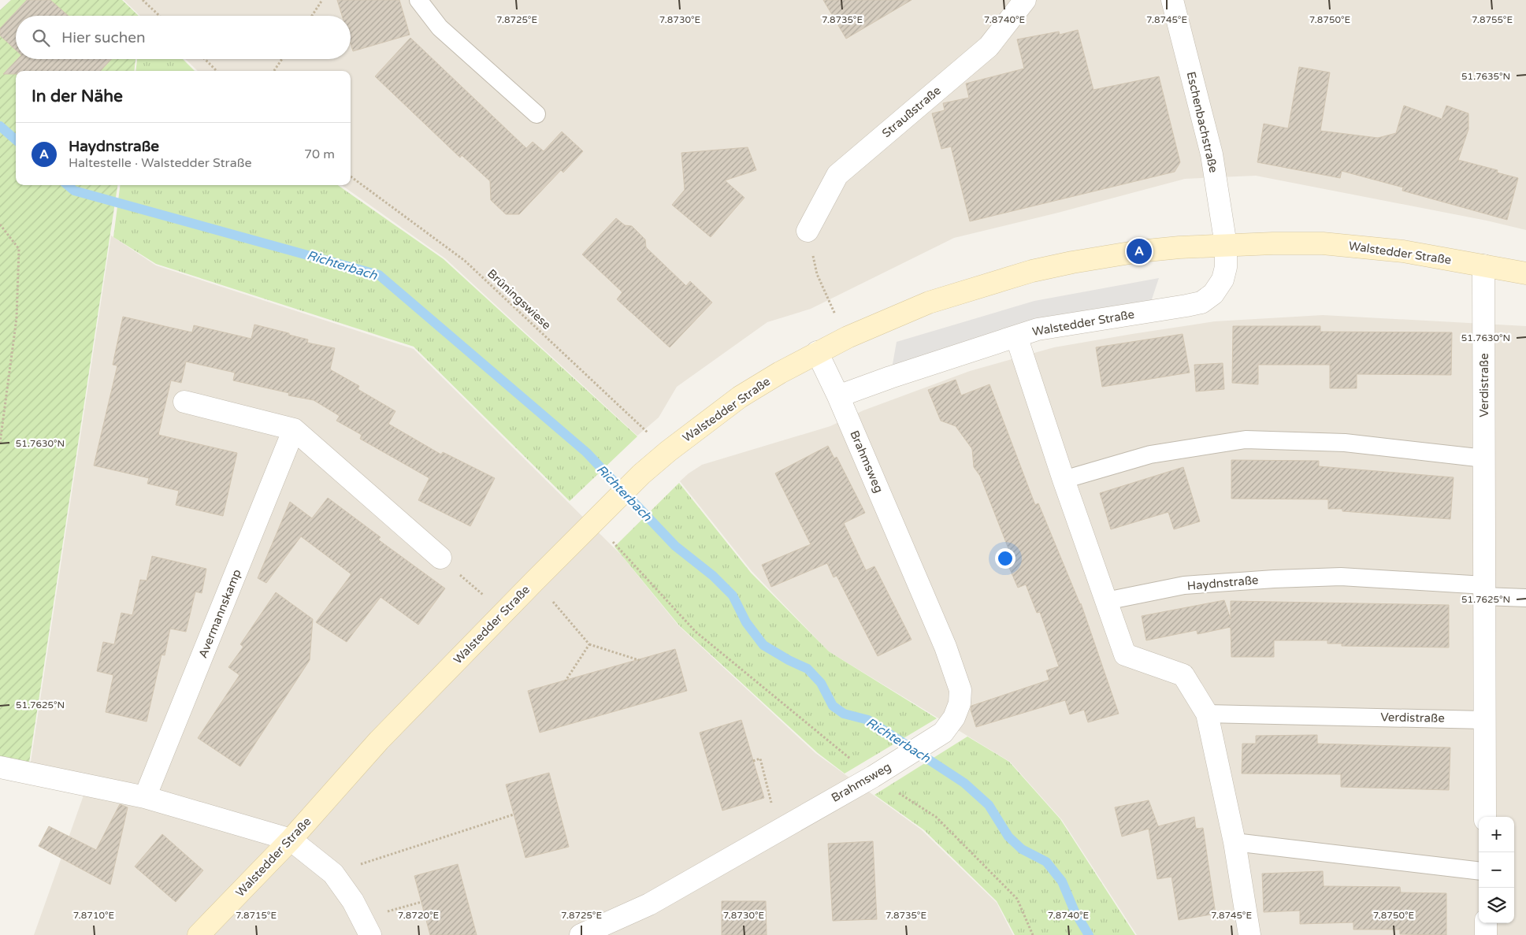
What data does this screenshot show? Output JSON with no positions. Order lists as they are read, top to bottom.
{
  "streets": {
    "main road": ["Walstedder Straße"],
    "street": [
      "Straußstraße",
      "Eschenbachstraße",
      "Verdistraße",
      "Brahmsweg",
      "Avermannskamp"
    ],
    "lane": ["Haydnstraße"],
    "path": ["Brüningswiese"]
  },
  "crossings": [
    ["Eschenbachstraße", "Walstedder Straße"],
    ["Walstedder Straße", "Brüningswiese"],
    ["Walstedder Straße", "Verdistraße"],
    ["Walstedder Straße", "Brahmsweg"],
    ["Verdistraße", "Haydnstraße"]
  ],
  "water": ["Richterbach"],
  "page": {
    "search": "Hier suchen",
    "heading": "In der Nähe",
    "list": [
      {
        "mark": "A",
        "name": "Haydnstraße",
        "note": "Haltestelle · Walstedder Straße",
        "value": "70 m"
      }
    ],
    "pins": "A",
    "map_buttons": ["+", "−"]
  },
  "coordinates": [
    "7.8725°E",
    "7.8730°E",
    "7.8735°E",
    "7.8740°E",
    "7.8745°E",
    "7.8750°E",
    "7.8755°E",
    "51.7635°N",
    "51.7630°N",
    "51.7625°N",
    "7.8710°E",
    "7.8715°E",
    "7.8720°E"
  ]
}
